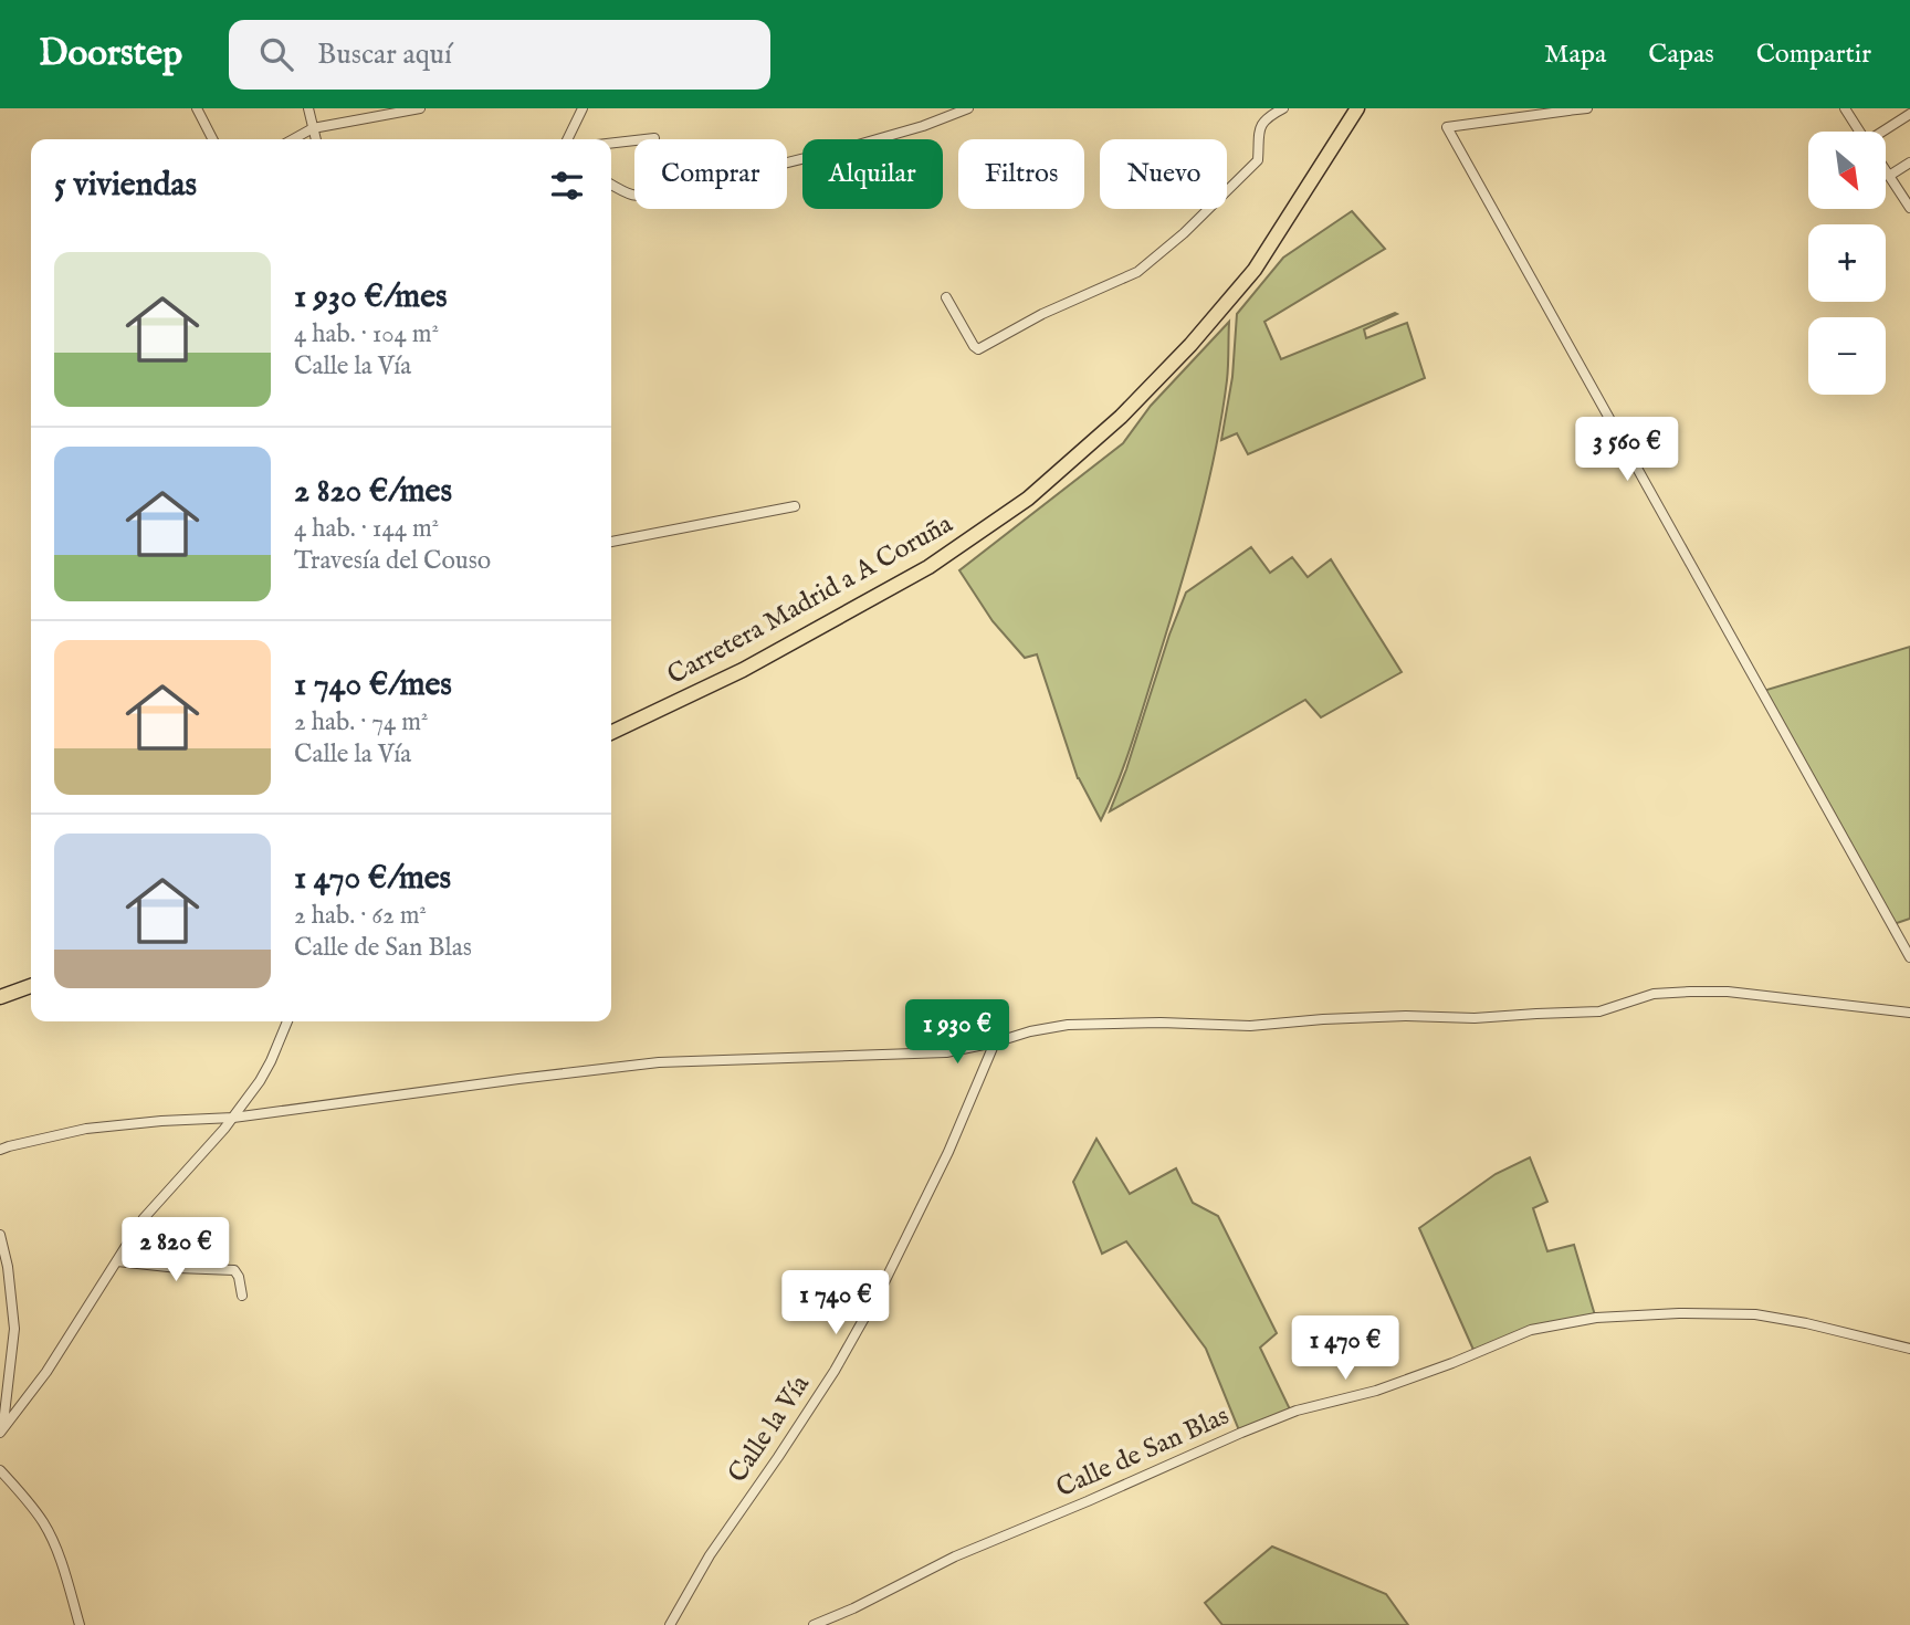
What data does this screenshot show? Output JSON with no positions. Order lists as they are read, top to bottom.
{
  "streets": {
    "highway": ["Carretera Madrid a A Coruña"],
    "street": ["Calle la Vía", "Calle de San Blas"]
  },
  "north": "bottom right",
  "page": {
    "header": "Doorstep",
    "search": "Buscar aquí",
    "nav": ["Mapa", "Capas", "Compartir"],
    "map_buttons": ["+", "−"],
    "chip": [
      "Comprar",
      "Alquilar",
      "Filtros",
      "Nuevo"
    ],
    "heading": "5 viviendas",
    "list": [
      {
        "name": "1 930 €/mes",
        "note": "4 hab. · 104 m² · Calle la Vía"
      },
      {
        "name": "2 820 €/mes",
        "note": "4 hab. · 144 m² · Travesía del Couso"
      },
      {
        "name": "1 740 €/mes",
        "note": "2 hab. · 74 m² · Calle la Vía"
      },
      {
        "name": "1 470 €/mes",
        "note": "2 hab. · 62 m² · Calle de San Blas"
      }
    ],
    "price": [
      "3 560 €",
      "1 930 €",
      "2 820 €",
      "1 740 €",
      "1 470 €"
    ]
  }
}
